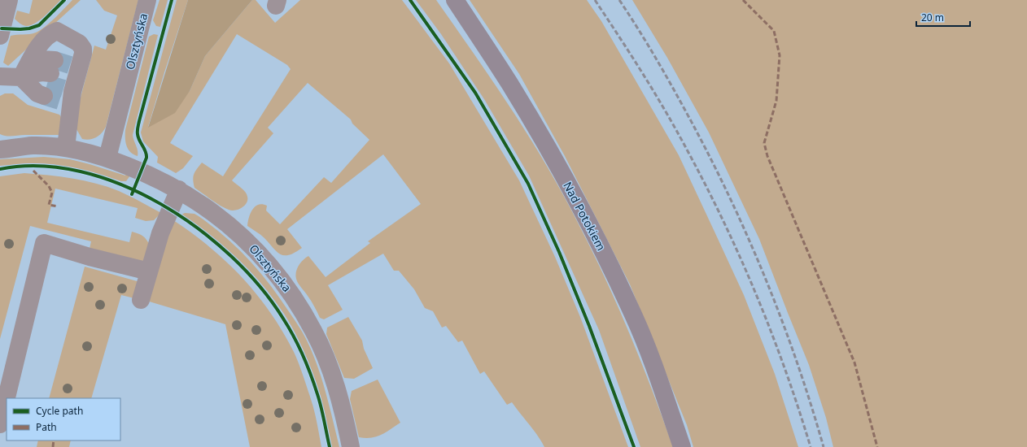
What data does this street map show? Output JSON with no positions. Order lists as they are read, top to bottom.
{
  "streets": {
    "main road": ["Nad Potokiem"],
    "street": ["Olsztyńska"]
  },
  "legend": ["Cycle path", "Path"],
  "scale_bar": "20 m"
}
